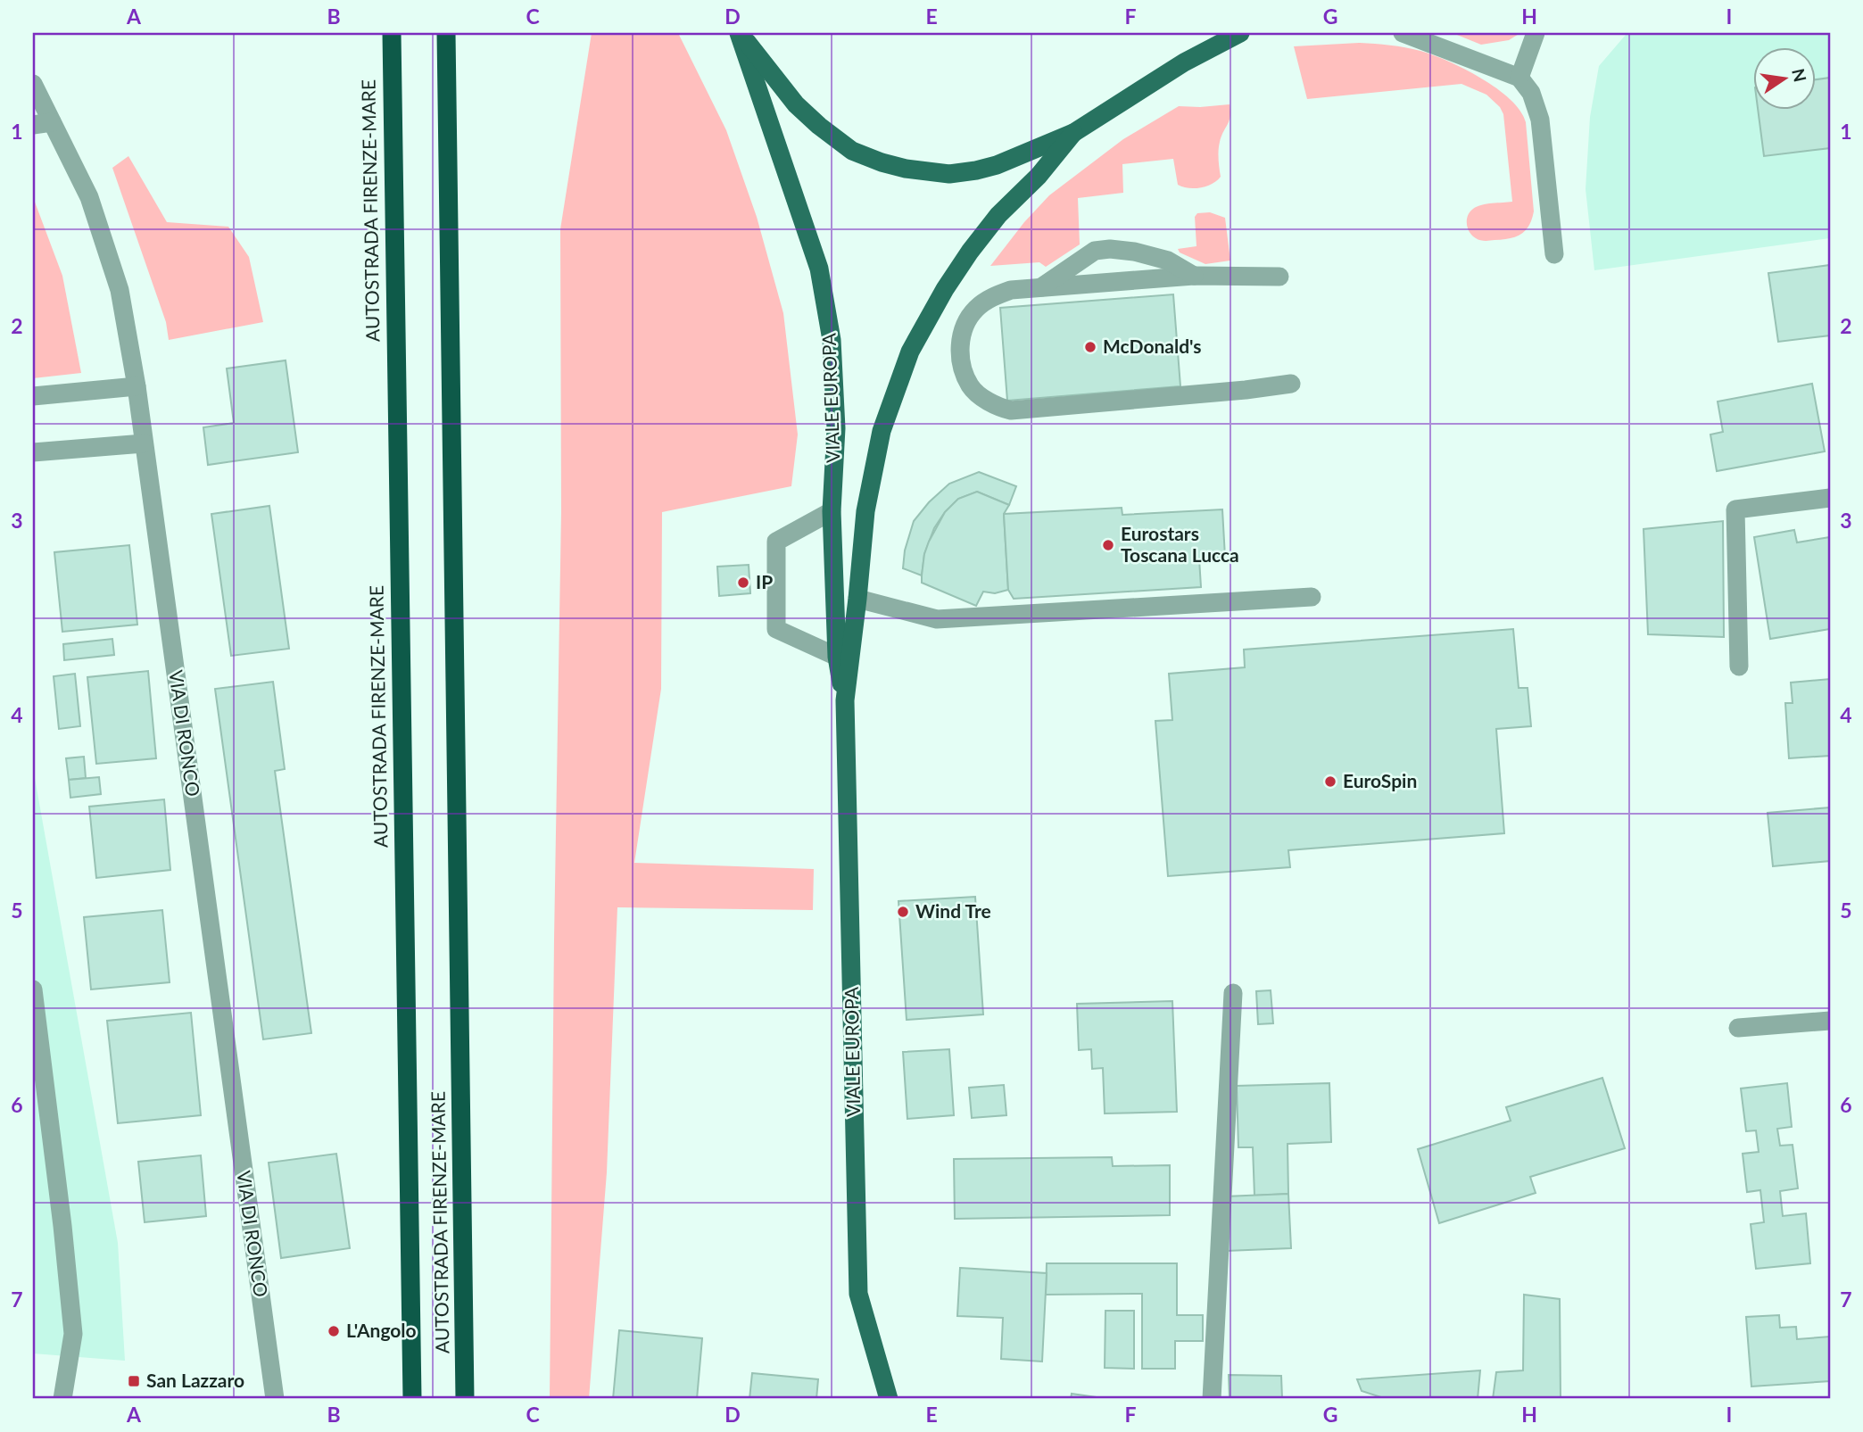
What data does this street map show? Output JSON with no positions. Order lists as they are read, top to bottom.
{
  "streets": {
    "highway": ["AUTOSTRADA FIRENZE-MARE"],
    "main road": ["VIALE EUROPA"],
    "street": ["VIA DI RONCO"]
  },
  "places": {
    "other": [
      "McDonald's",
      "Eurostars Toscana Lucca",
      "IP",
      "EuroSpin",
      "Wind Tre",
      "L'Angolo"
    ],
    "transit": ["San Lazzaro"]
  },
  "north": "right",
  "grid": {
    "columns": [
      "A",
      "B",
      "C",
      "D",
      "E",
      "F",
      "G",
      "H",
      "I"
    ],
    "rows": [
      "1",
      "2",
      "3",
      "4",
      "5",
      "6",
      "7"
    ]
  }
}
